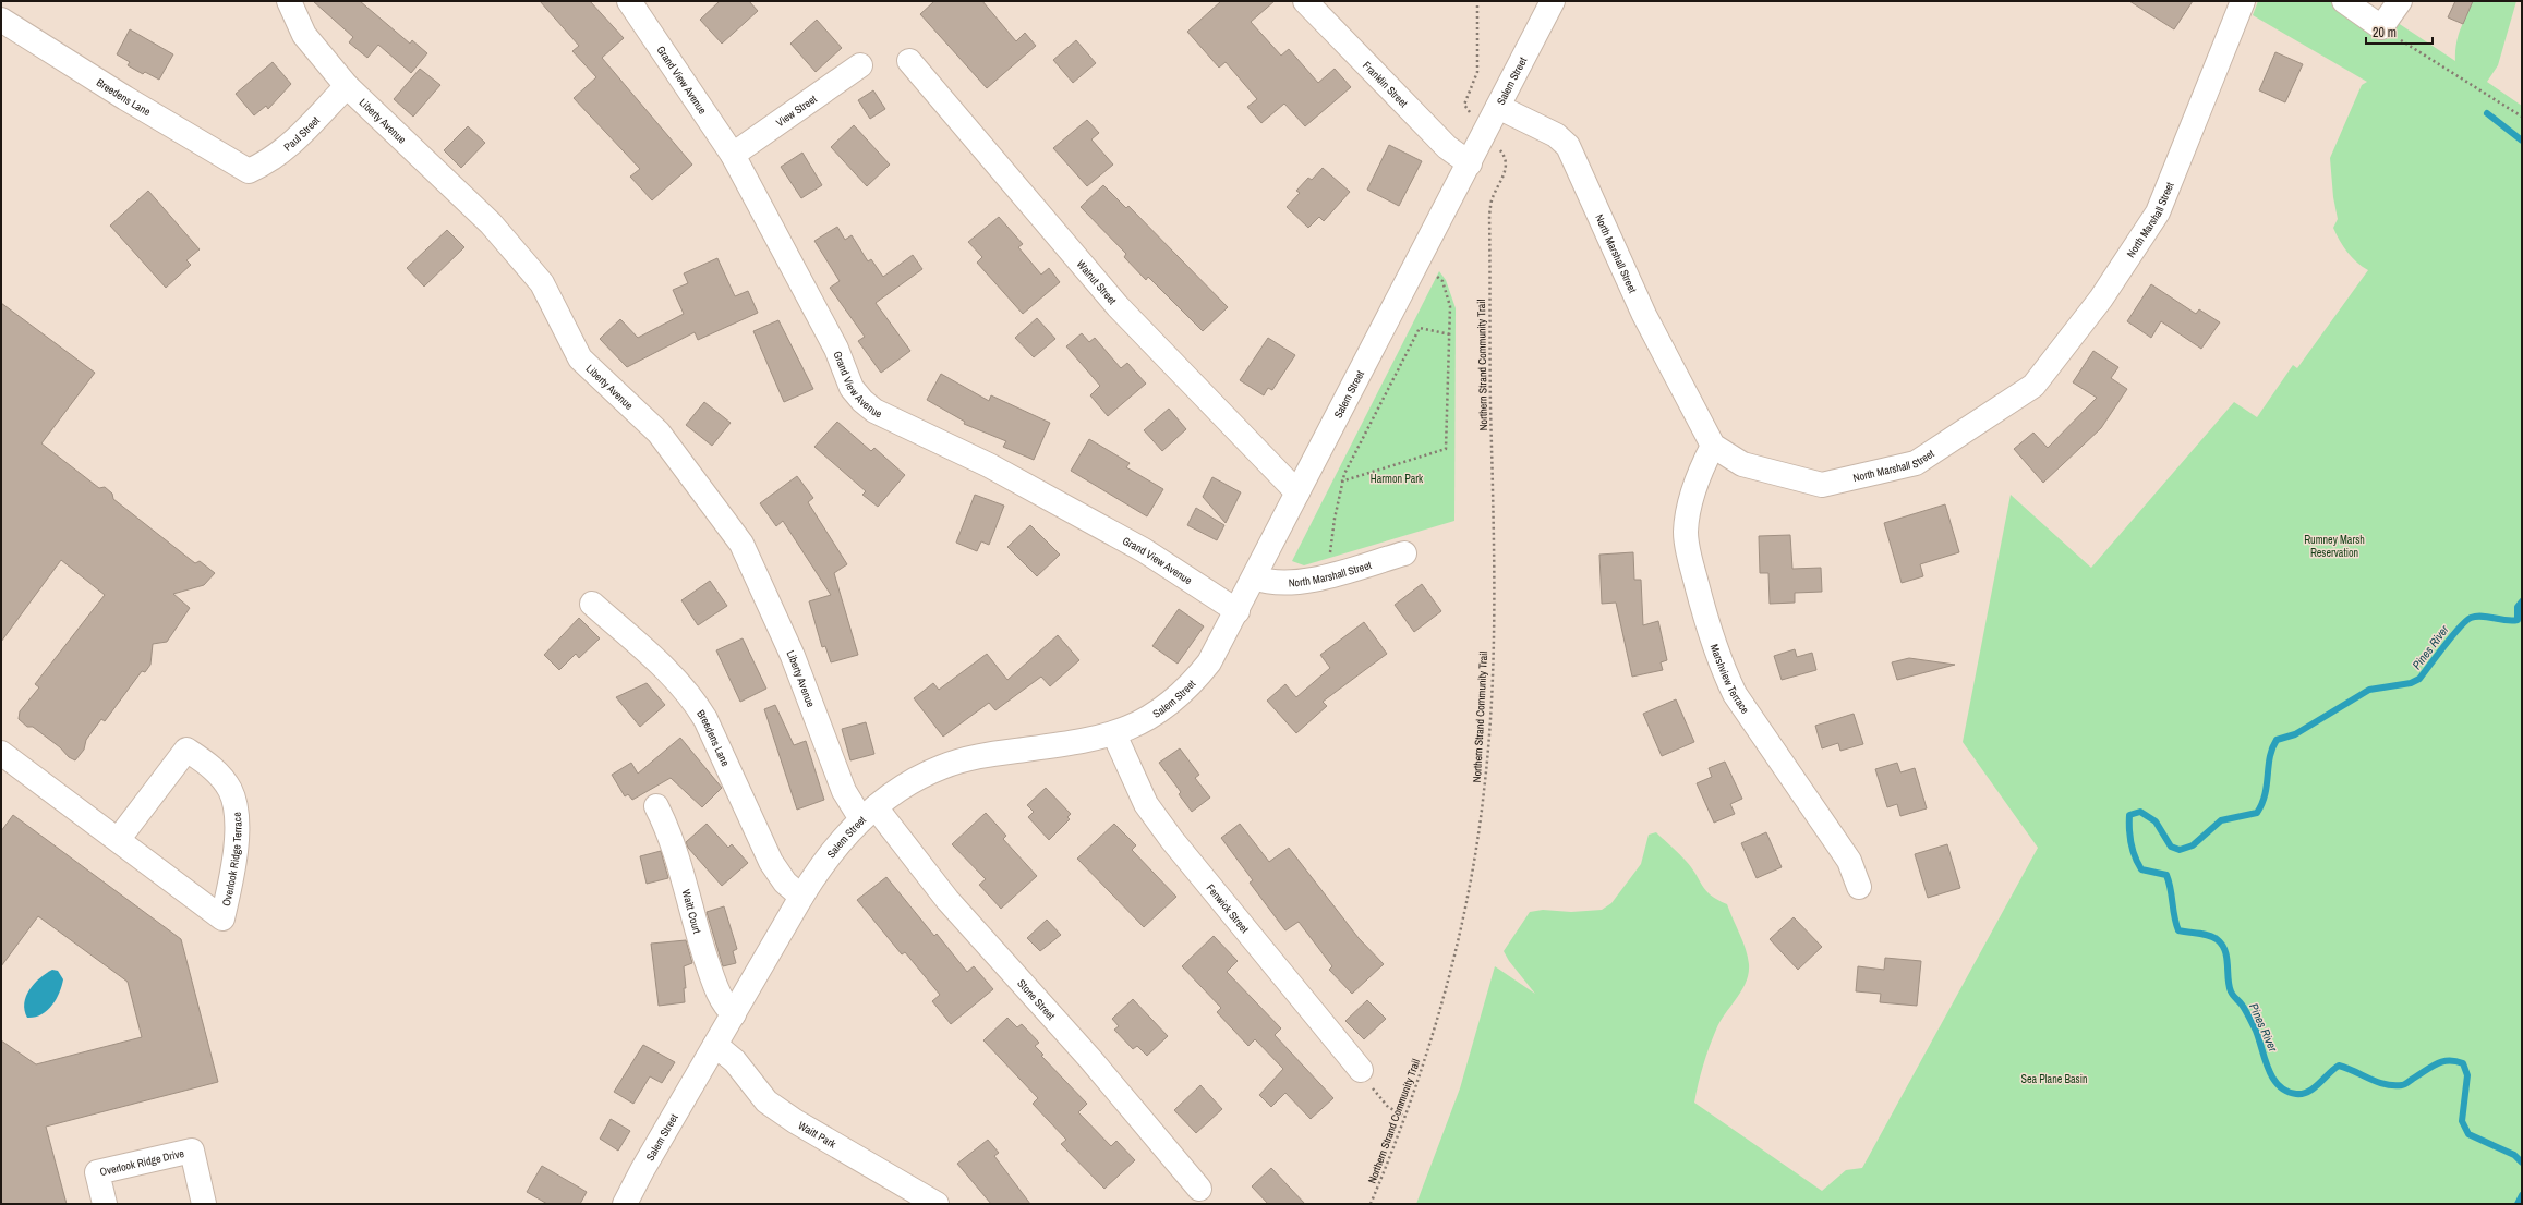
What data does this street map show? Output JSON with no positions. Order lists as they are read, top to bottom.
{
  "streets": {
    "street": [
      "Grand View Avenue",
      "Salem Street",
      "Franklin Street",
      "Breedens Lane",
      "View Street",
      "Liberty Avenue",
      "Paul Street",
      "North Marshall Street",
      "Walnut Street",
      "Marshview Terrace",
      "Overlook Ridge Terrace",
      "Fenwick Street",
      "Waitt Court",
      "Stone Street",
      "Waitt Park",
      "Overlook Ridge Drive"
    ],
    "path": ["Northern Strand Community Trail"]
  },
  "crossings": [
    ["Grand View Avenue", "Salem Street"],
    ["Grand View Avenue", "View Street"],
    ["Salem Street", "Franklin Street"],
    ["Salem Street", "Breedens Lane"],
    ["Salem Street", "Liberty Avenue"],
    ["Salem Street", "North Marshall Street"],
    ["Salem Street", "Walnut Street"],
    ["Salem Street", "Fenwick Street"],
    ["Salem Street", "Waitt Court"],
    ["Salem Street", "Stone Street"],
    ["Salem Street", "Waitt Park"],
    ["Breedens Lane", "Paul Street"],
    ["Liberty Avenue", "Paul Street"],
    ["Liberty Avenue", "Stone Street"],
    ["North Marshall Street", "Marshview Terrace"]
  ],
  "water": ["Pines River"],
  "parks": ["Harmon Park", "Rumney Marsh Reservation", "Sea Plane Basin"],
  "scale_bar": "20 m"
}
